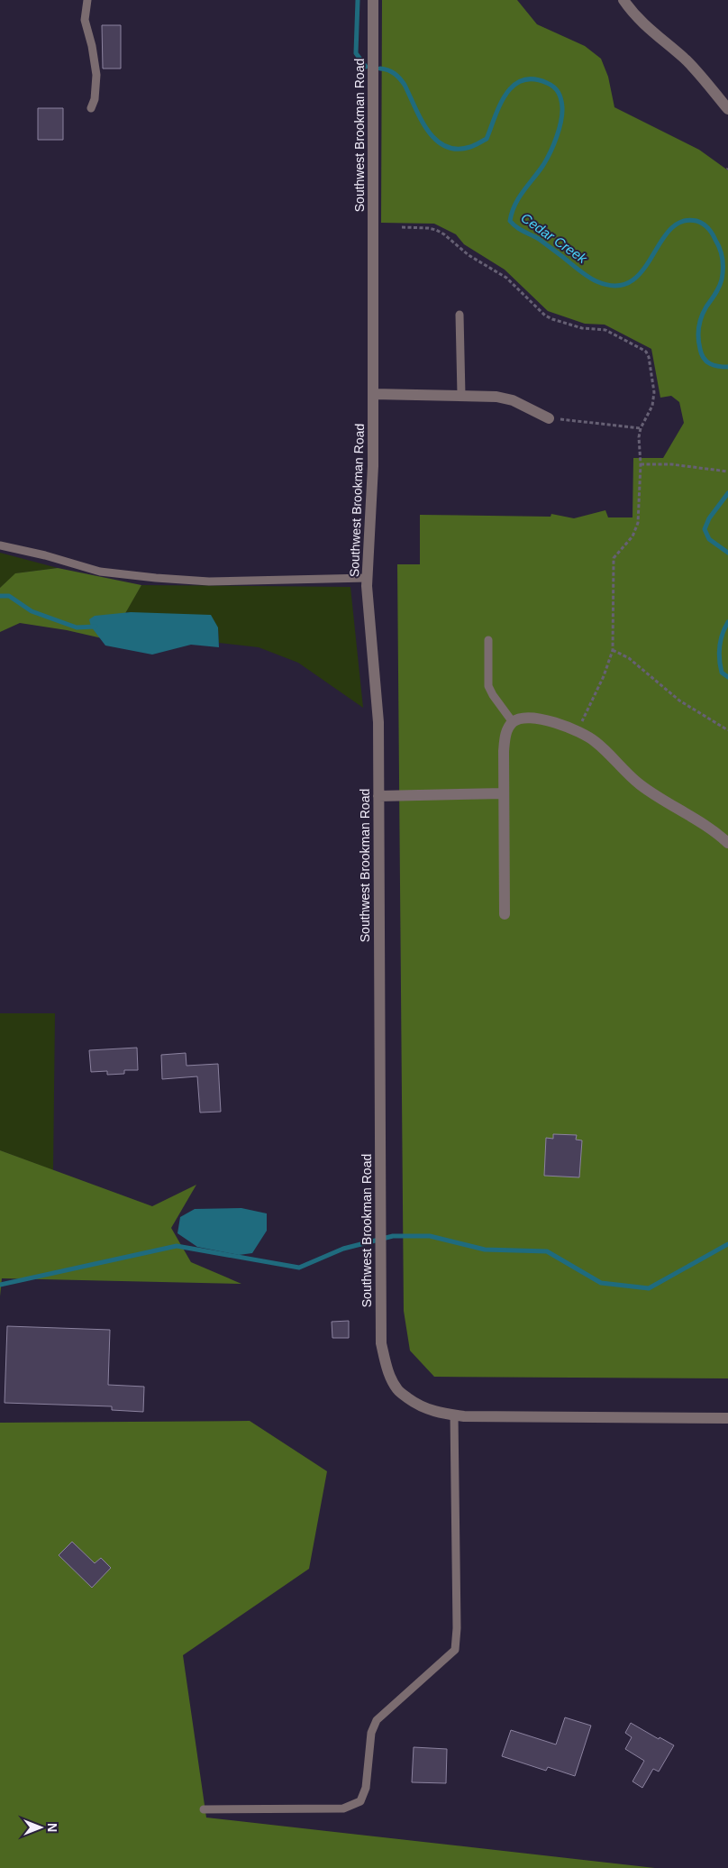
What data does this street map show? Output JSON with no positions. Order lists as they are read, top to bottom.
{
  "streets": {
    "street": ["Southwest Brookman Road"]
  },
  "water": ["Cedar Creek"],
  "north": "right"
}
